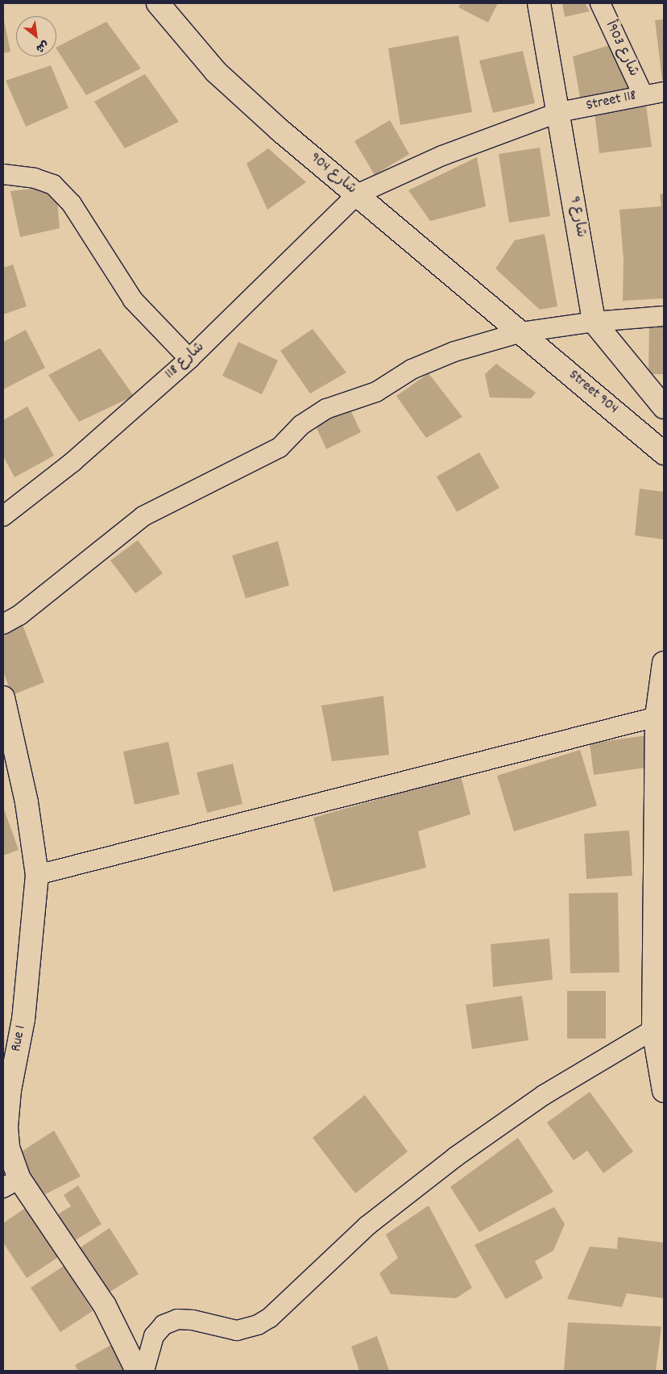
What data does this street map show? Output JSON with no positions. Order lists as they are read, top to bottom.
{
  "streets": {
    "street": [
      "شارع 903أ",
      "Street 118",
      "شارع 904",
      "شارع 9",
      "شارع 118",
      "Street 904",
      "Rue 1"
    ]
  },
  "crossings": [
    ["شارع 903أ", "Street 118"],
    ["Street 118", "شارع 904"],
    ["Street 118", "شارع 9"],
    ["Street 118", "شارع 118"],
    ["شارع 904", "شارع 118"],
    ["شارع 904", "Street 904"]
  ],
  "north": "bottom right"
}
